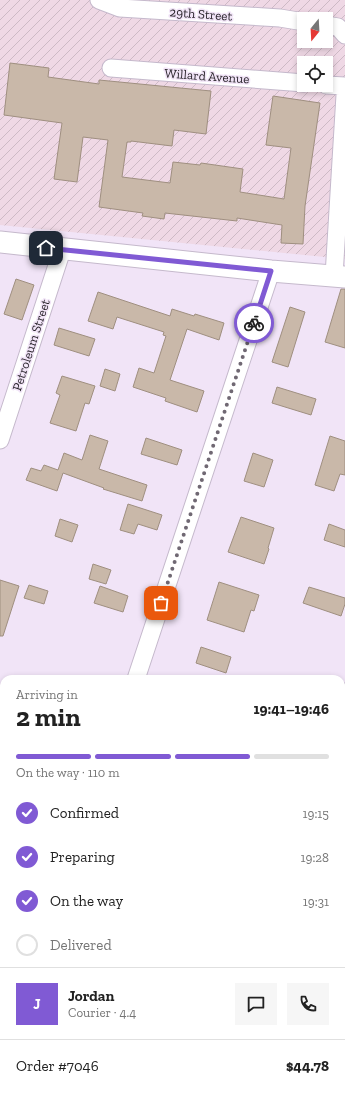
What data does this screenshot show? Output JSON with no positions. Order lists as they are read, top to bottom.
{
  "streets": {
    "street": ["29th Street", "Willard Avenue", "Petroleum Street"]
  },
  "north": "bottom",
  "page": {
    "heading": ["2 min", "Arriving in", "19:41–19:46"],
    "panel": [
      "Jordan",
      "Courier · 4.4",
      "Order #7046",
      "$44.78"
    ],
    "bar": "On the way · 110 m",
    "list": [
      ["Confirmed", "19:15"],
      ["Preparing", "19:28"],
      ["On the way", "19:31"],
      "Delivered"
    ],
    "round": "J"
  }
}
